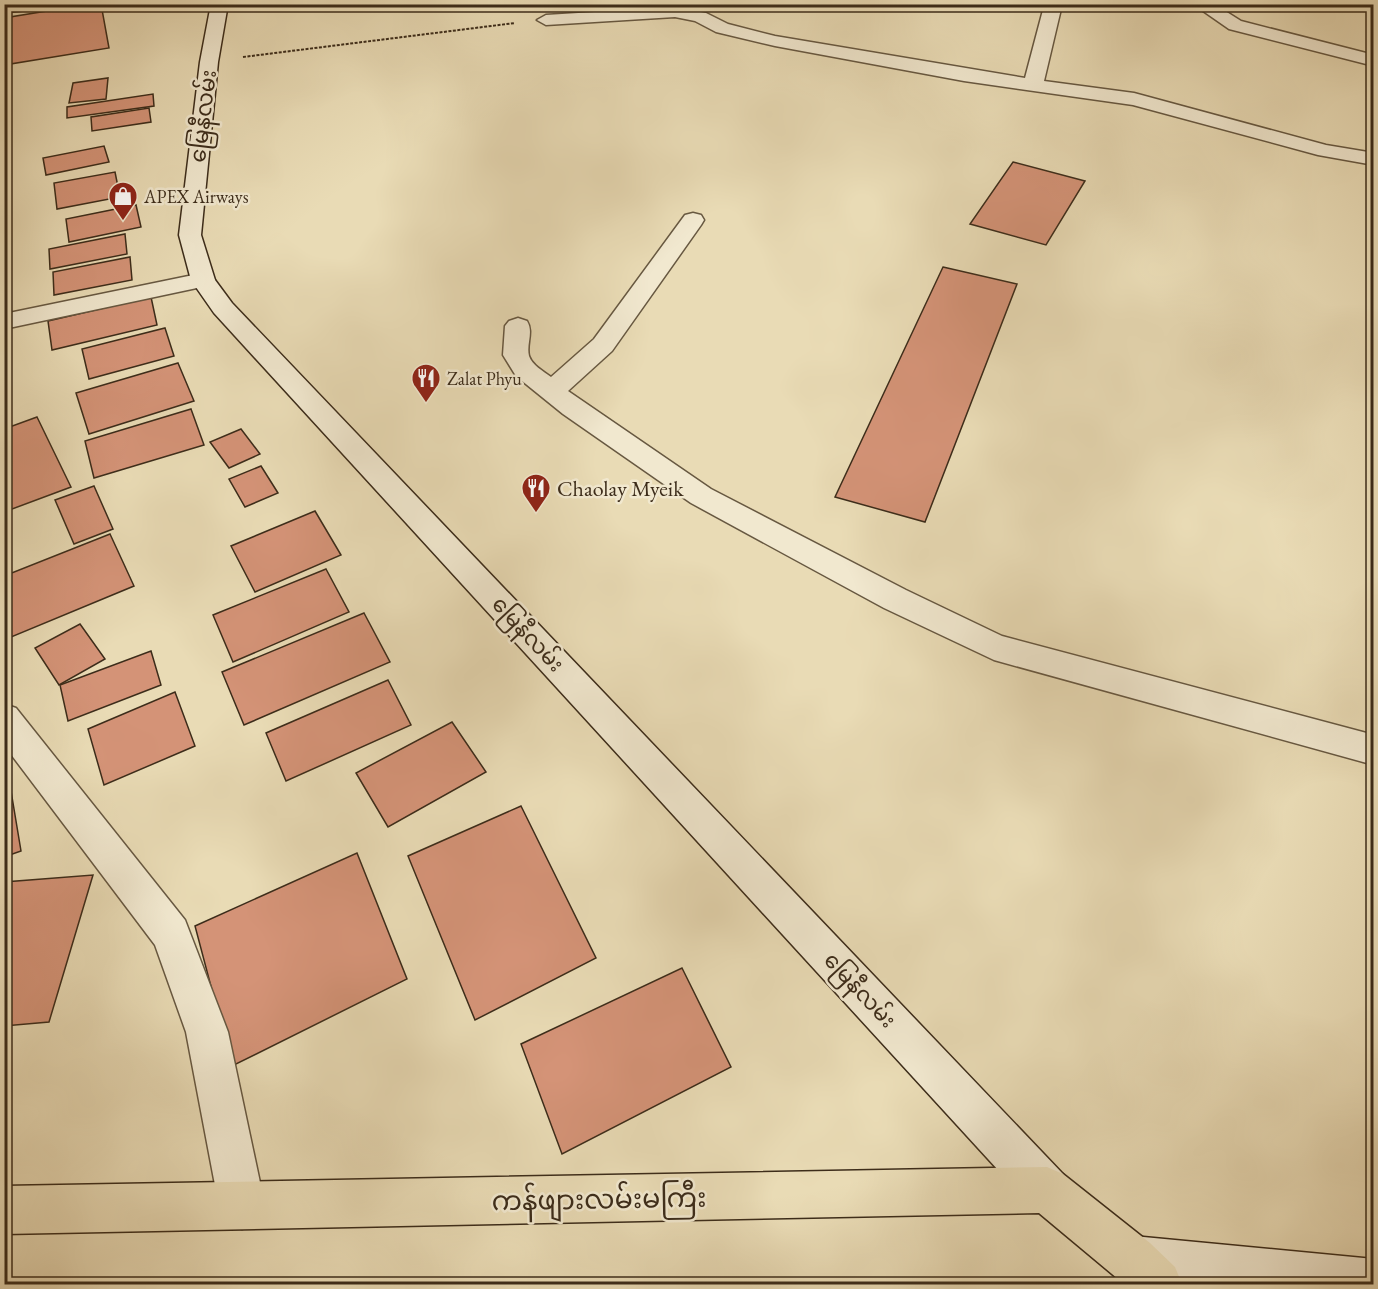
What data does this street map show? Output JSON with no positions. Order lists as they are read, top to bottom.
{
  "streets": {
    "main road": ["ကန်ဖျားလမ်းမကြီး"],
    "street": ["မြေနီလမ်း"]
  },
  "crossings": [
    ["မြေနီလမ်း", "ကန်ဖျားလမ်းမကြီး"]
  ],
  "places": {
    "shop": ["APEX Airways"],
    "restaurant": ["Zalat Phyu", "Chaolay Myeik"]
  }
}
